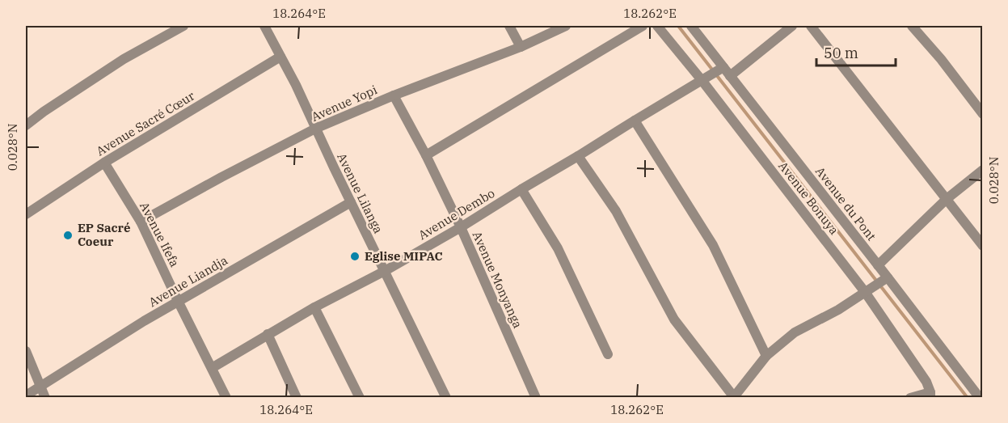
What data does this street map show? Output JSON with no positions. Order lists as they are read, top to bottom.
{
  "streets": {
    "street": [
      "Avenue Yopi",
      "Avenue Sacré Cœur",
      "Avenue Lilanga",
      "Avenue Bonuya",
      "Avenue du Pont",
      "Avenue Dembo",
      "Avenue Ifefa",
      "Avenue Monyanga",
      "Avenue Liandja"
    ]
  },
  "crossings": [
    ["Avenue Yopi", "Avenue Lilanga"],
    ["Avenue Yopi", "Avenue Ifefa"],
    ["Avenue Yopi", "Avenue Monyanga"],
    ["Avenue Sacré Cœur", "Avenue Lilanga"],
    ["Avenue Sacré Cœur", "Avenue Ifefa"],
    ["Avenue Lilanga", "Avenue Dembo"],
    ["Avenue Lilanga", "Avenue Liandja"],
    ["Avenue Bonuya", "Avenue du Pont"],
    ["Avenue Bonuya", "Avenue Dembo"],
    ["Avenue du Pont", "Avenue Dembo"],
    ["Avenue Dembo", "Avenue Ifefa"],
    ["Avenue Dembo", "Avenue Monyanga"],
    ["Avenue Ifefa", "Avenue Liandja"]
  ],
  "places": ["EP Sacré Coeur", "Eglise MIPAC"],
  "scale_bar": "50 m",
  "coordinates": ["18.264°E", "18.262°E", "0.028°N"]
}
